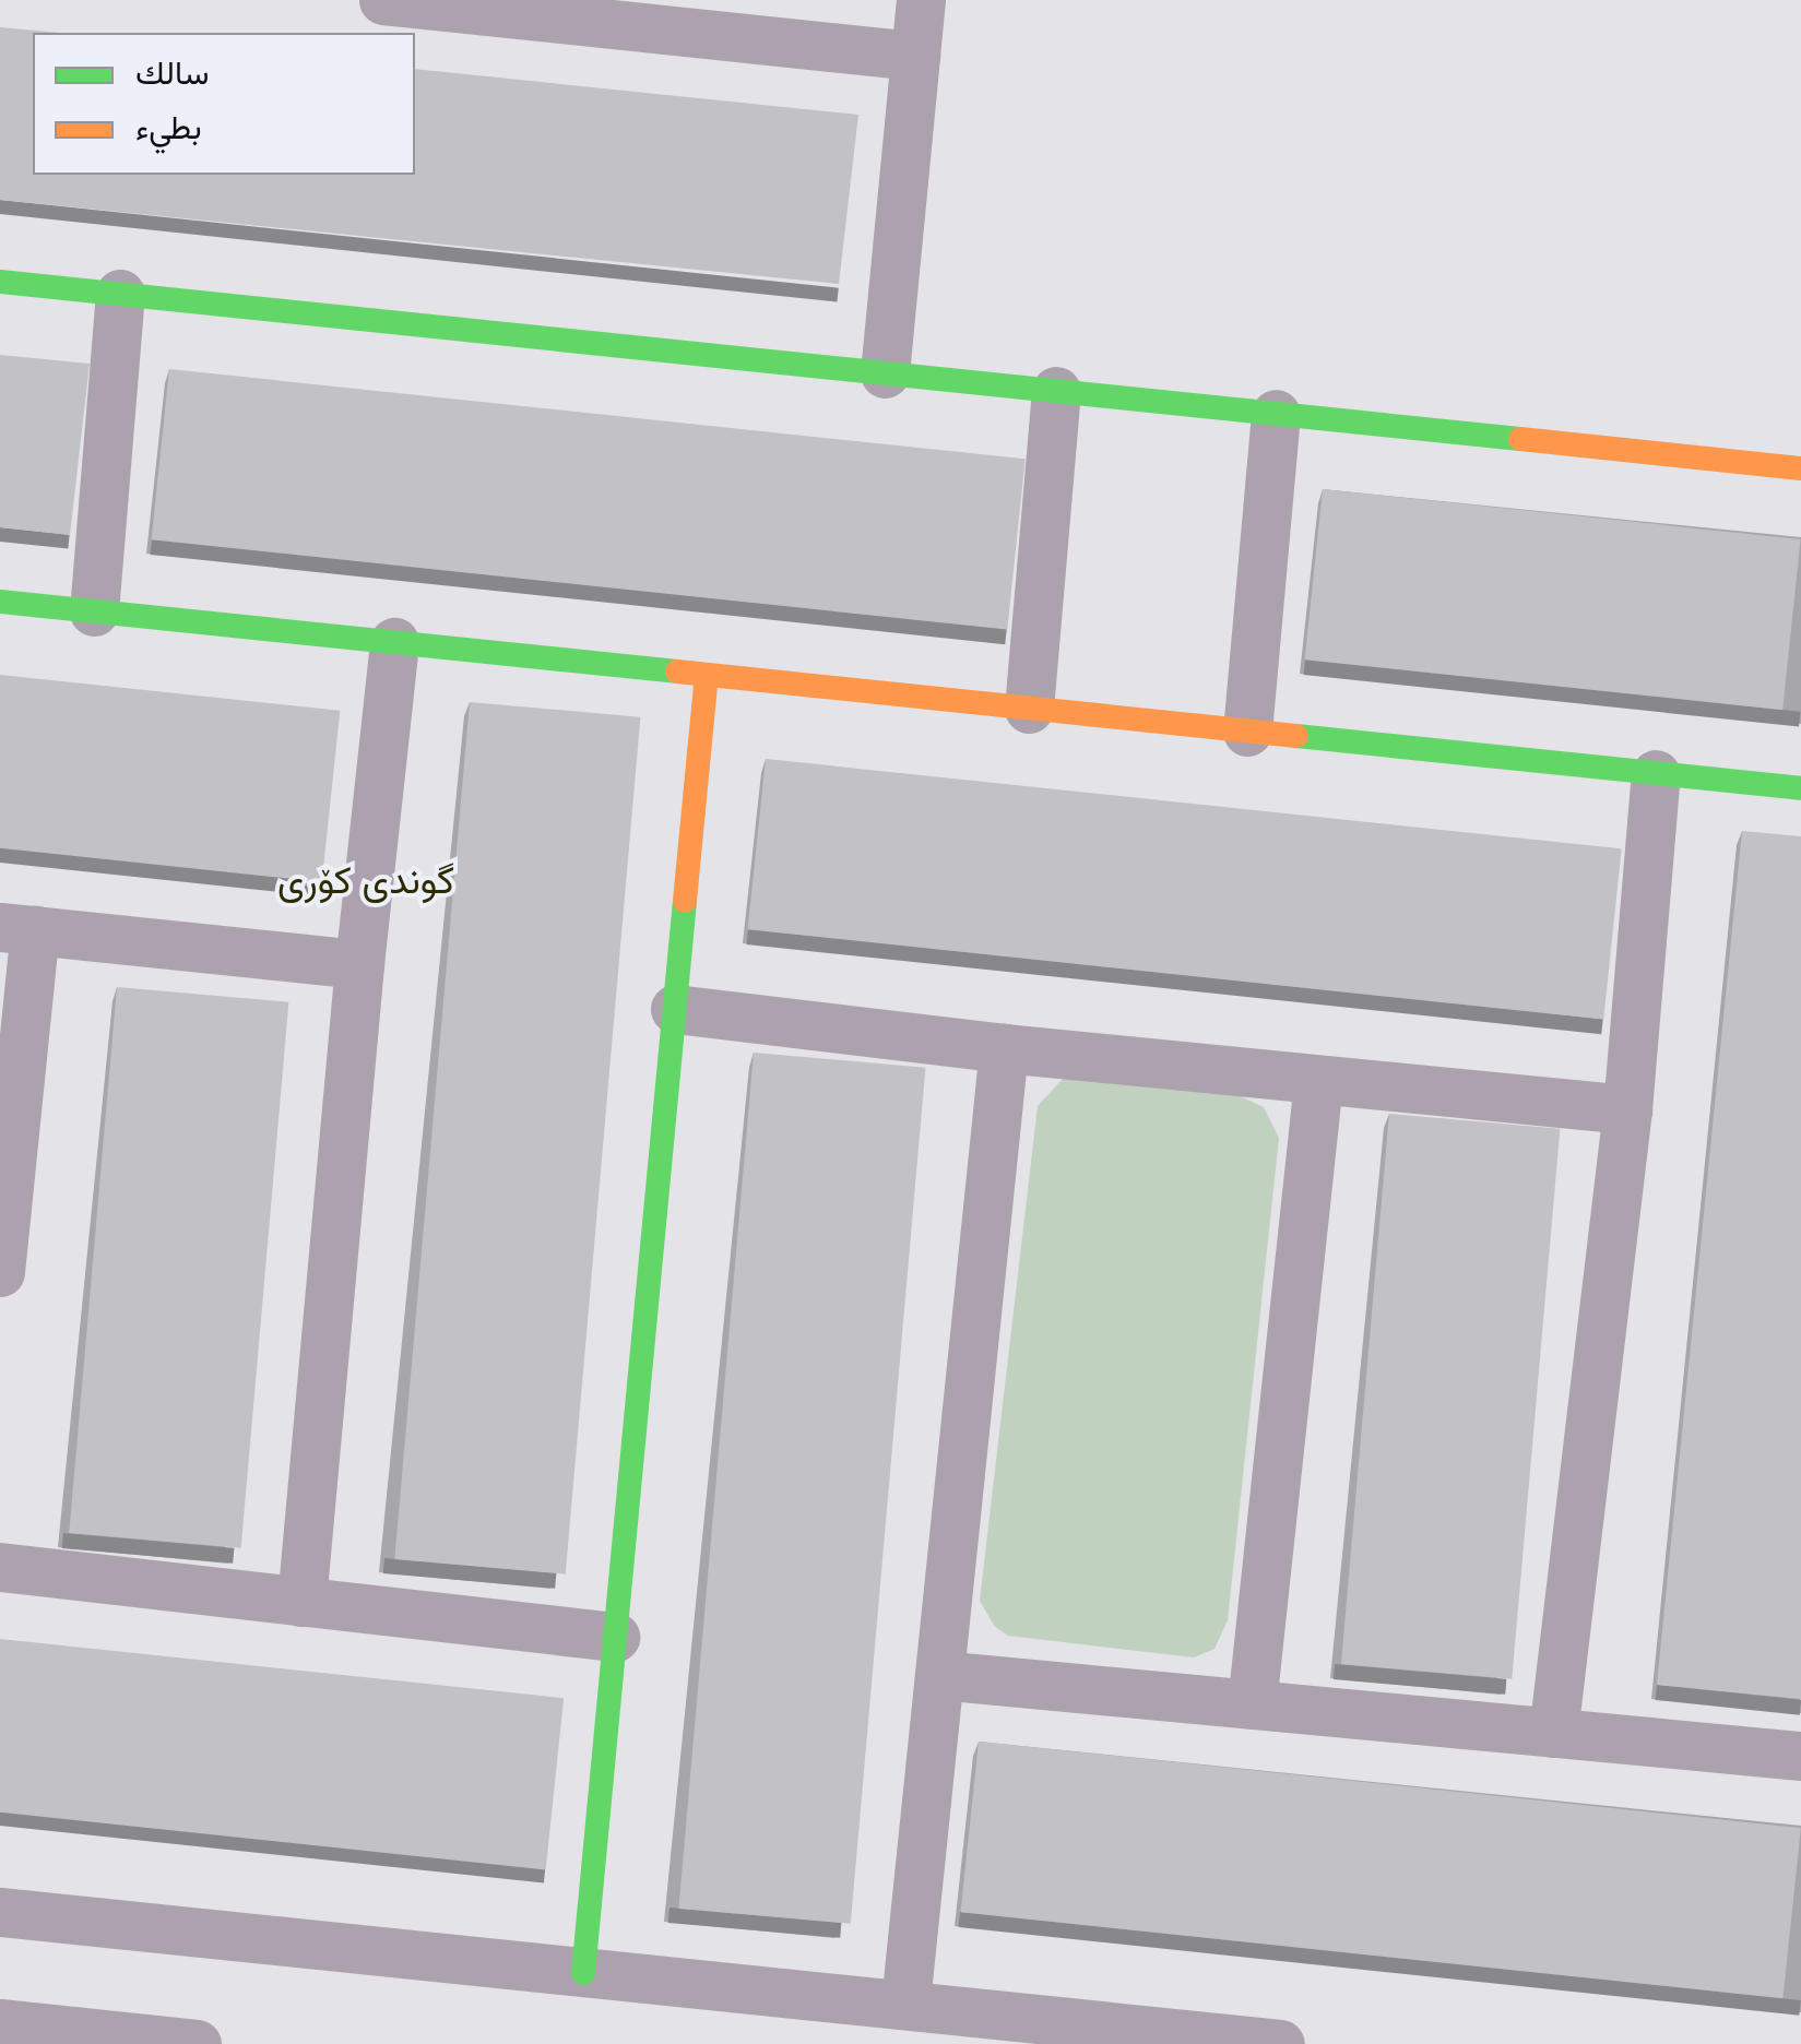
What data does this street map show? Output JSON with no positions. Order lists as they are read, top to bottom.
{
  "districts": ["گوندی کۆری"],
  "legend": ["سالك", "بطيء"]
}
